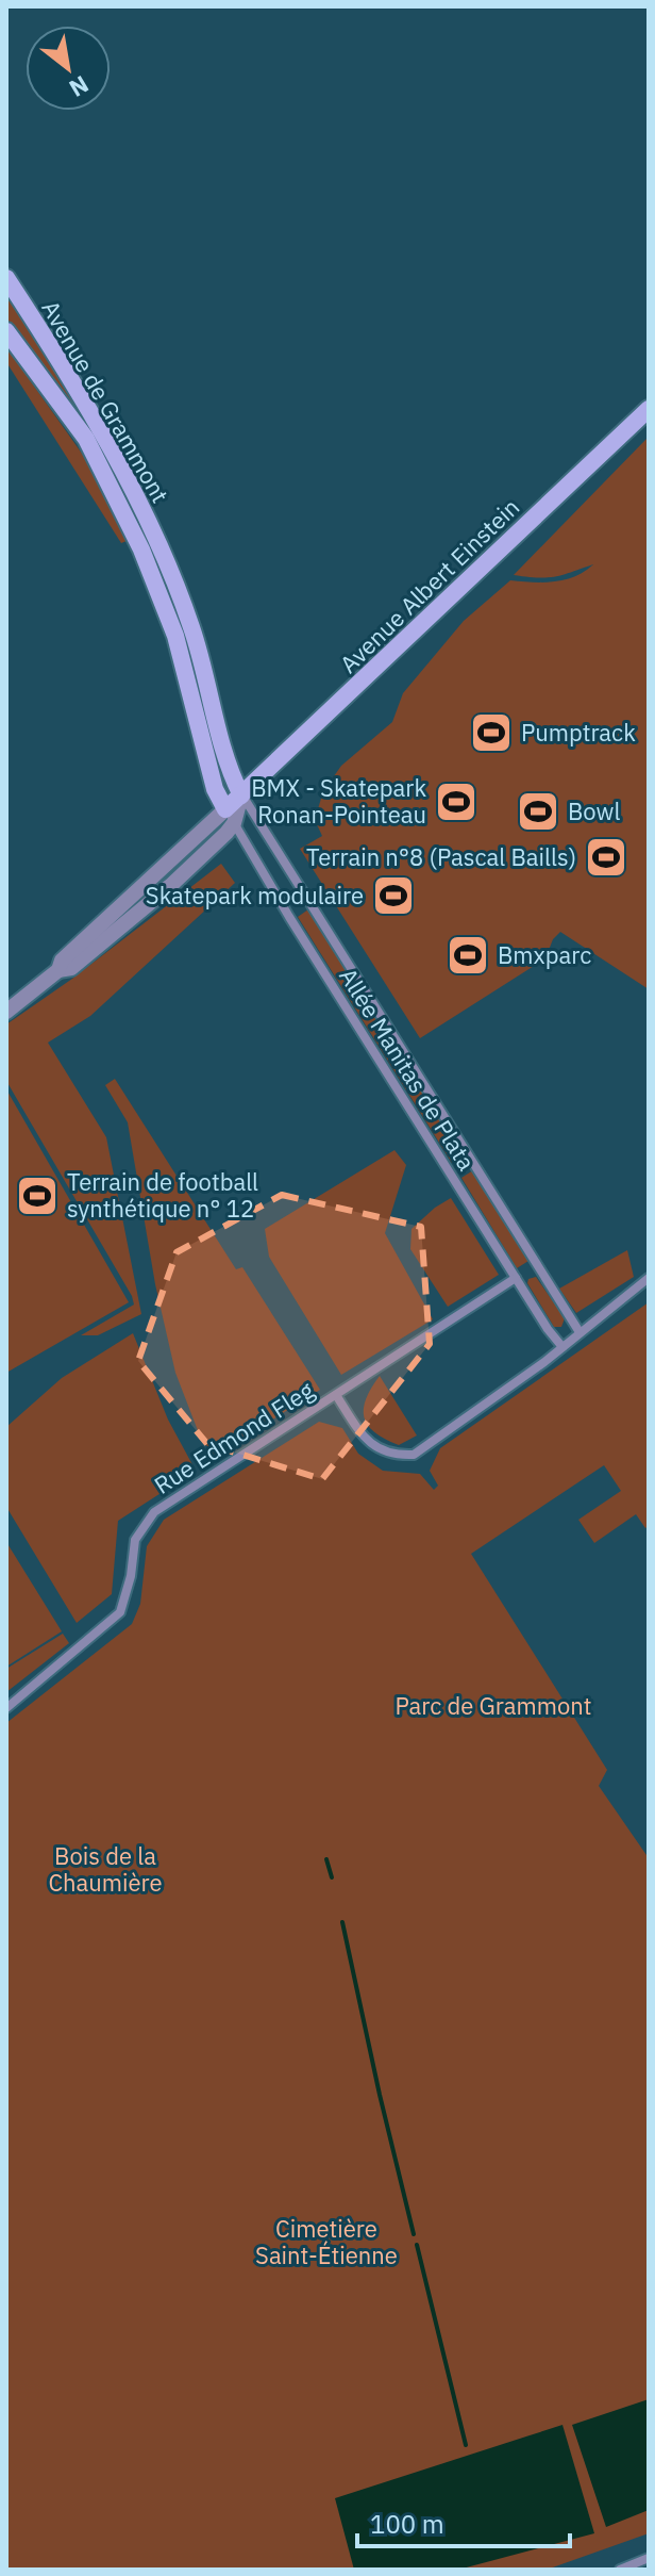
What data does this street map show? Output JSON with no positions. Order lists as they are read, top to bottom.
{
  "streets": {
    "main road": ["Avenue de Grammont", "Avenue Albert Einstein"],
    "street": ["Allée Manitas de Plata", "Rue Edmond Fleg"]
  },
  "crossings": [
    ["Avenue de Grammont", "Avenue Albert Einstein"],
    ["Avenue de Grammont", "Allée Manitas de Plata"],
    ["Avenue Albert Einstein", "Allée Manitas de Plata"],
    ["Allée Manitas de Plata", "Rue Edmond Fleg"]
  ],
  "parks": ["Parc de Grammont", "Bois de la Chaumière", "Cimetière Saint-Étienne"],
  "places": {
    "sports": [
      "Pumptrack",
      "BMX - Skatepark Ronan-Pointeau",
      "Bowl",
      "Terrain n°8 (Pascal Baills)",
      "Skatepark modulaire",
      "Bmxparc",
      "Terrain de football synthétique n° 12"
    ]
  },
  "scale_bar": "100 m",
  "north": "bottom right"
}
